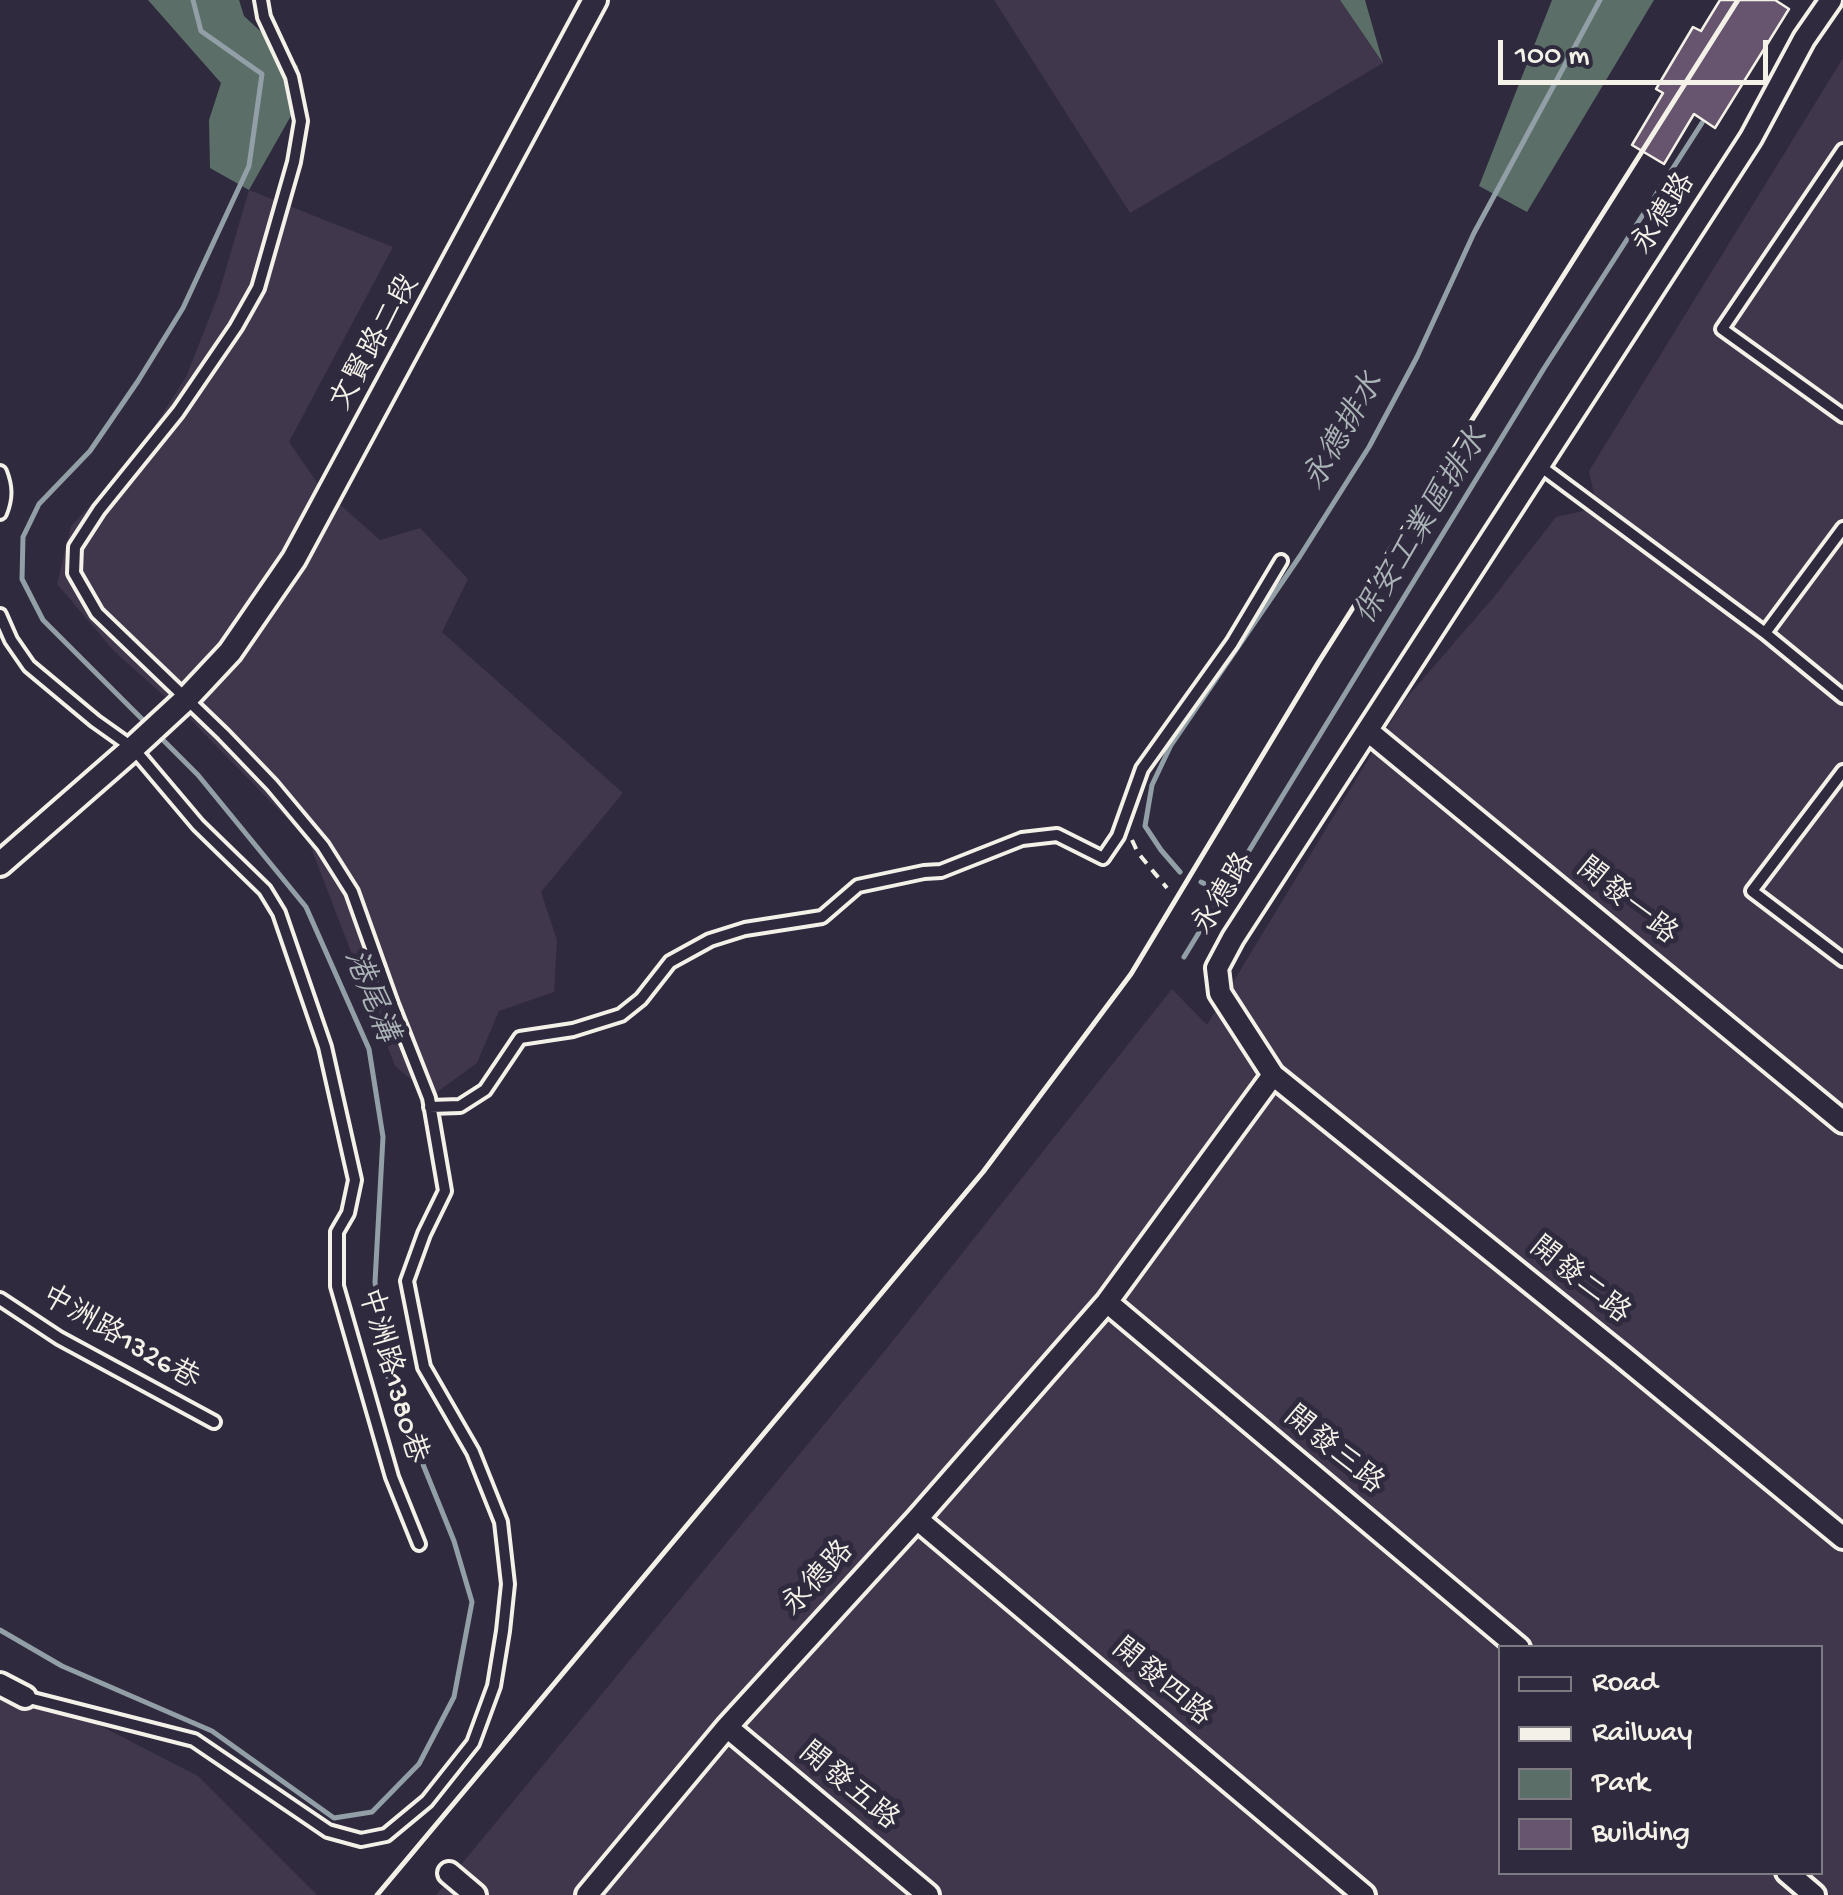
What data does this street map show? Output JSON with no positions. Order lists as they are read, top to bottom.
{
  "streets": {
    "street": [
      "永德路",
      "文賢路二段",
      "開發一路",
      "開發二路",
      "開發三路",
      "開發四路",
      "開發五路"
    ],
    "lane": ["中洲路1326巷", "中洲路1380巷"]
  },
  "crossings": [
    ["永德路", "開發一路"],
    ["永德路", "開發二路"],
    ["永德路", "開發三路"],
    ["永德路", "開發四路"],
    ["永德路", "開發五路"],
    ["文賢路二段", "中洲路1380巷"]
  ],
  "water": ["永德排水", "保安工業區排水", "港尾溝"],
  "legend": [
    "Road",
    "Railway",
    "Park",
    "Building"
  ],
  "scale_bar": "100 m"
}
